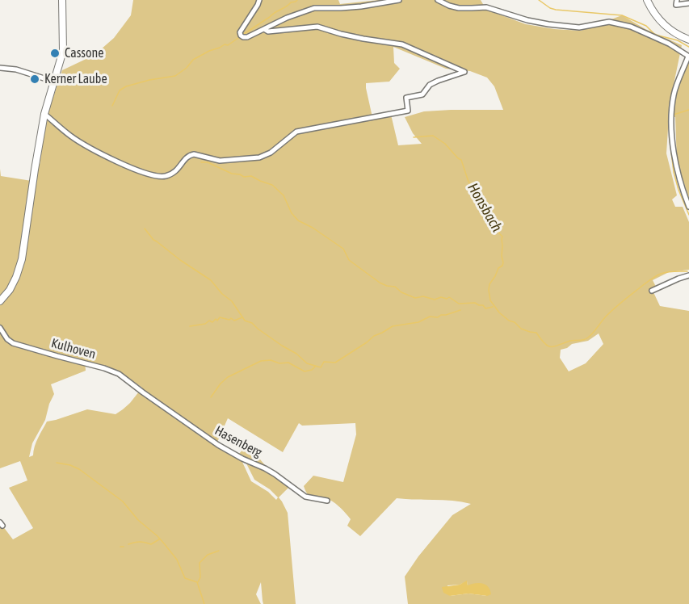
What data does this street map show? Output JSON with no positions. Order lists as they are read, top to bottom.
{
  "streets": {
    "street": ["Kulhoven", "Hasenberg"]
  },
  "crossings": [
    ["Kulhoven", "Hasenberg"]
  ],
  "water": ["Honsbach"],
  "places": ["Cassone", "Kerner Laube"]
}
